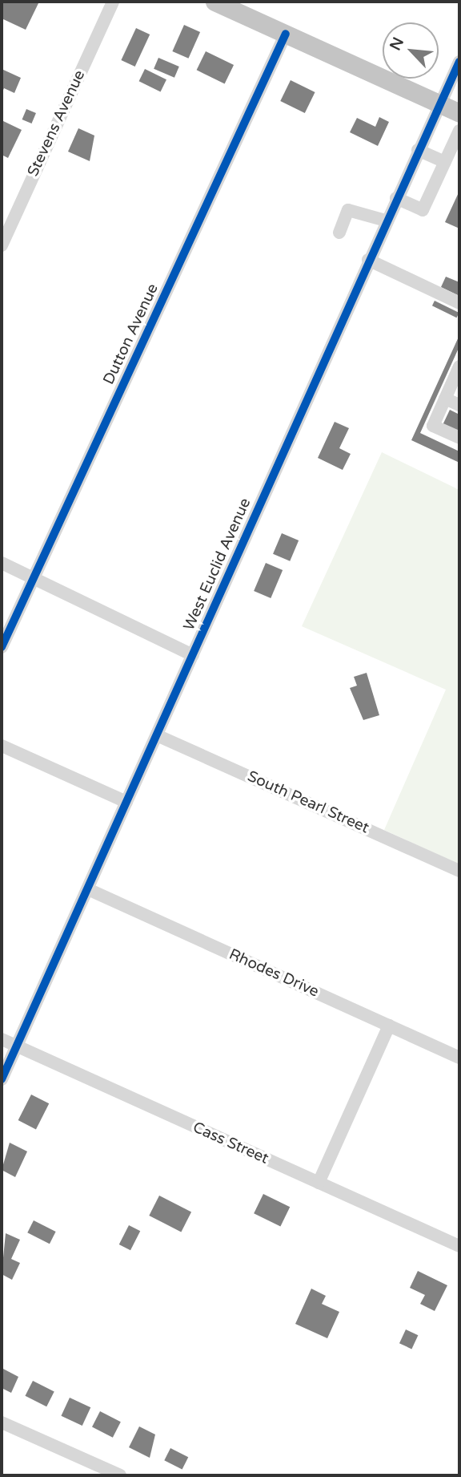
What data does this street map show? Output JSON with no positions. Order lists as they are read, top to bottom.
{
  "streets": {
    "street": [
      "Stevens Avenue",
      "Dutton Avenue",
      "West Euclid Avenue",
      "South Pearl Street",
      "Rhodes Drive",
      "Cass Street"
    ]
  },
  "crossings": [
    ["West Euclid Avenue", "South Pearl Street"],
    ["West Euclid Avenue", "Rhodes Drive"],
    ["West Euclid Avenue", "Cass Street"]
  ],
  "north": "top left"
}
